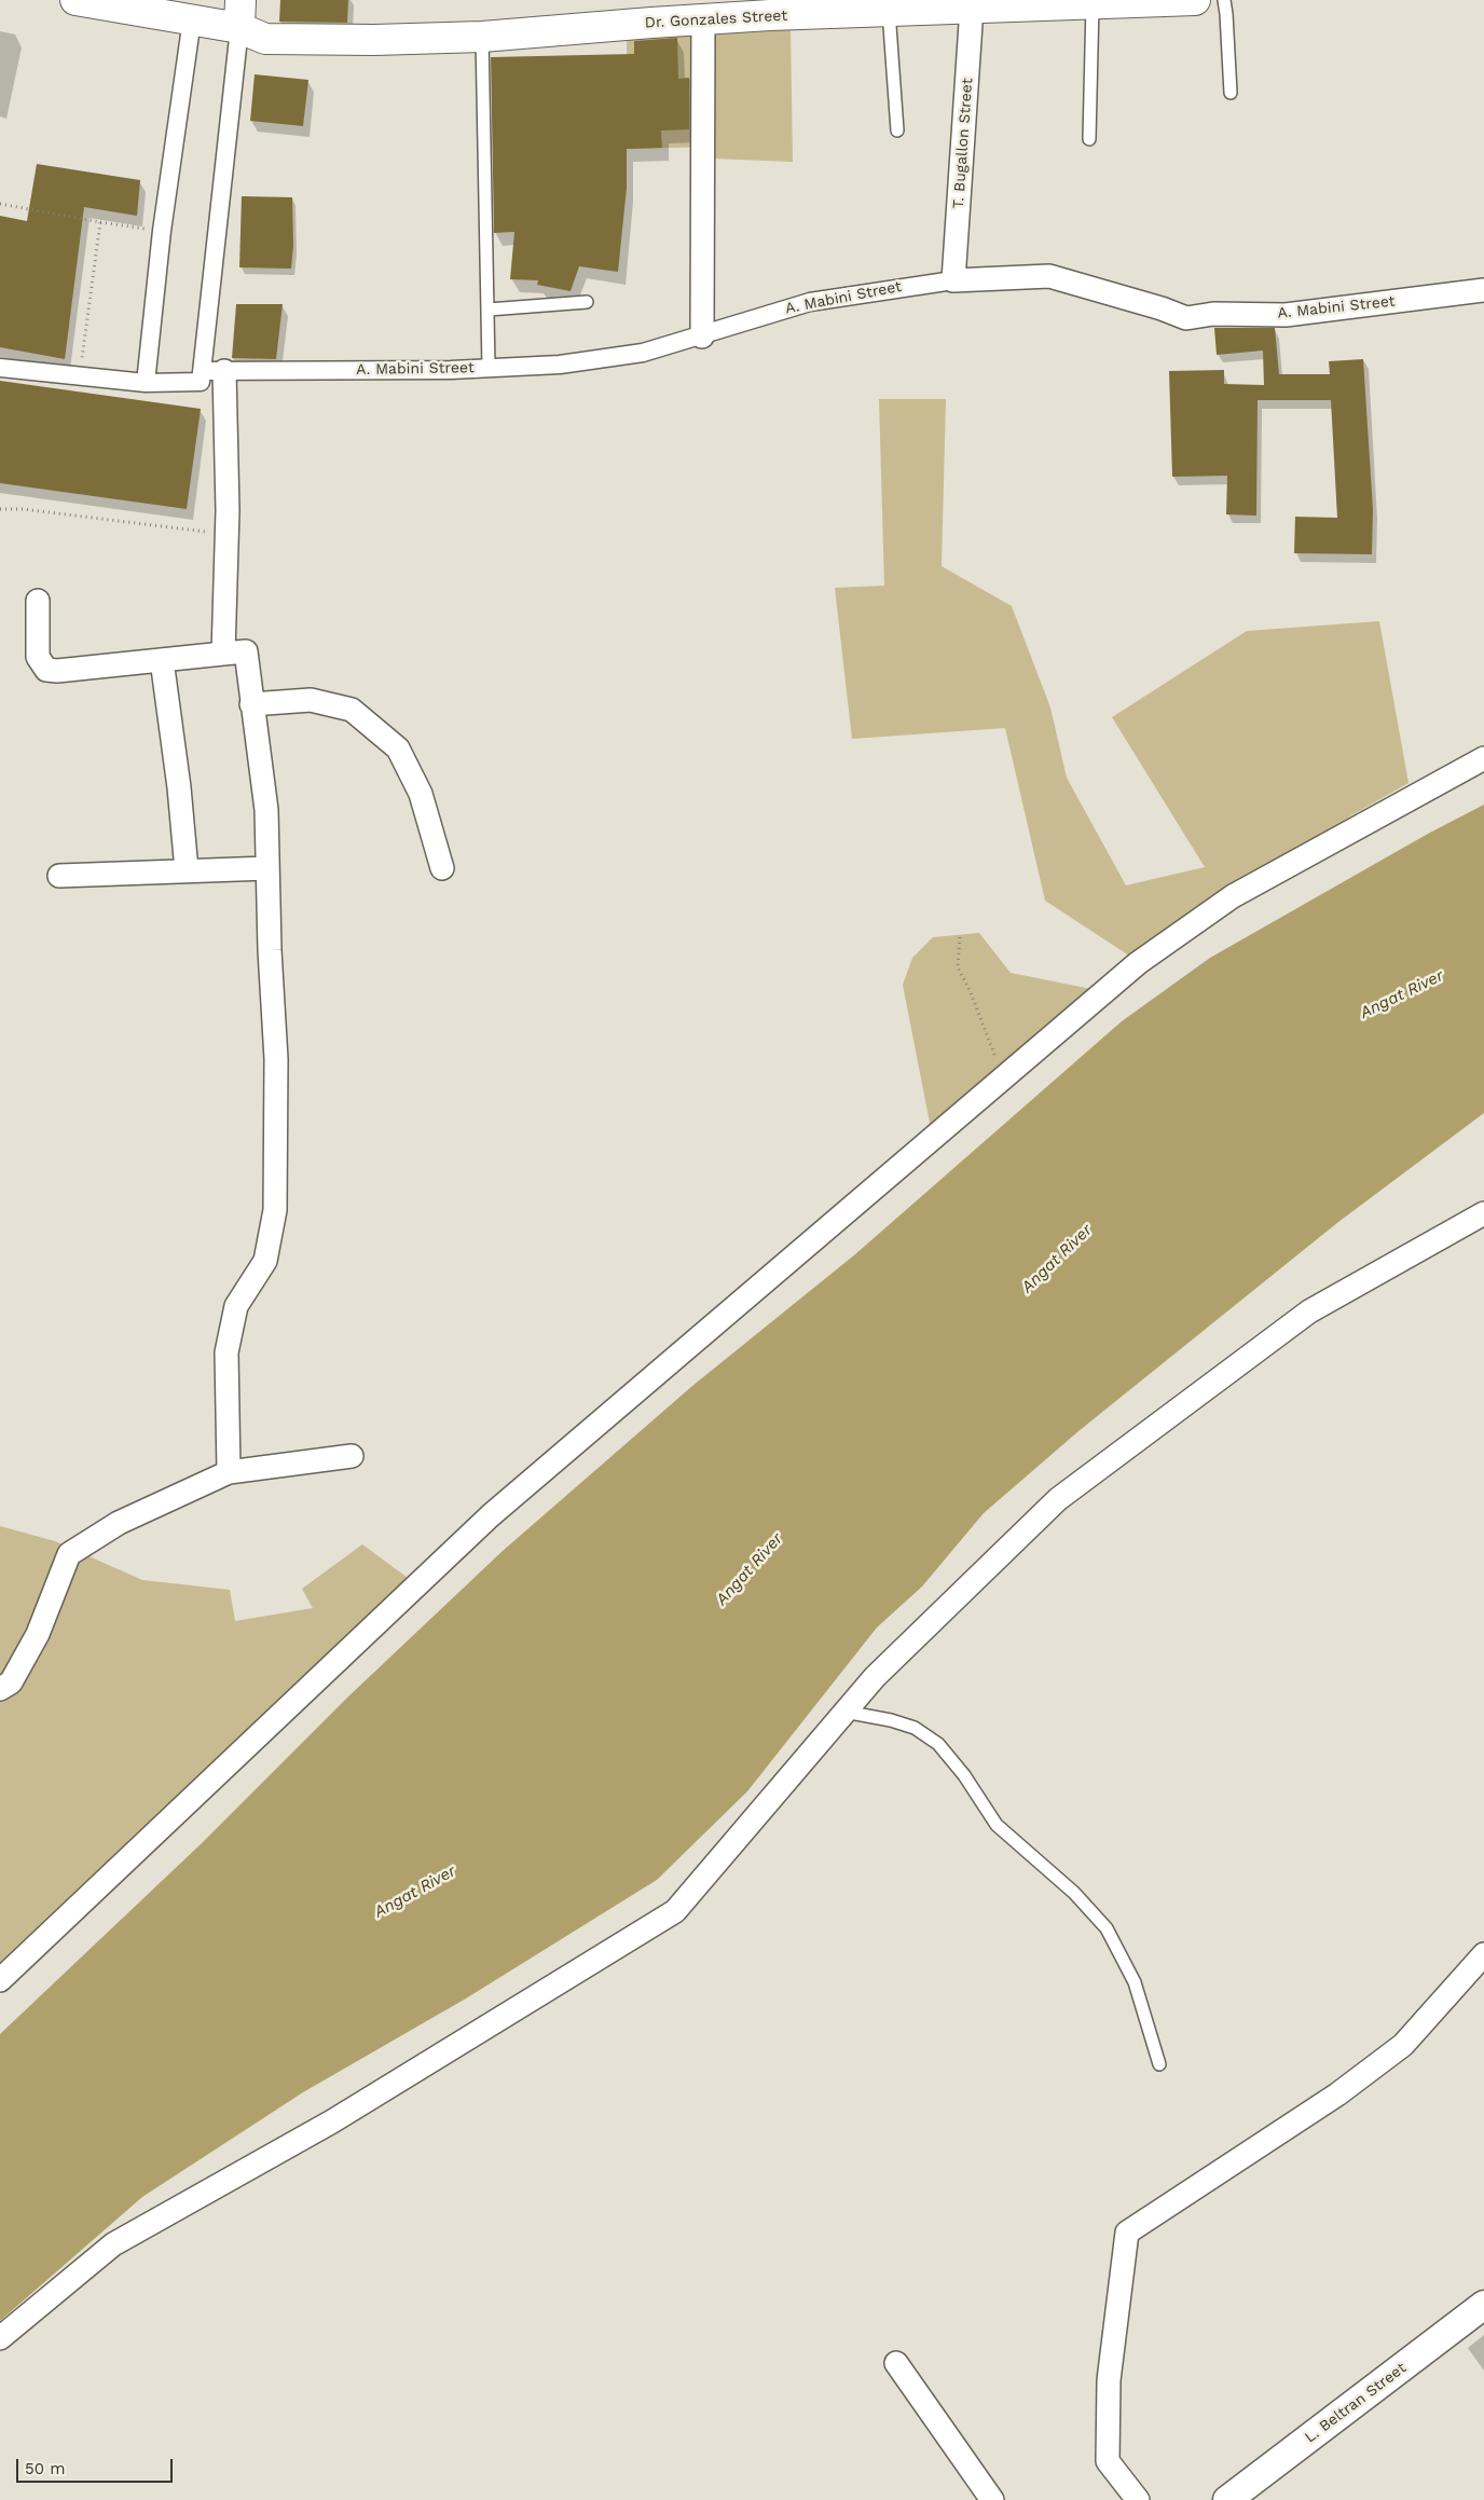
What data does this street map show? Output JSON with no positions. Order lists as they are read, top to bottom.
{
  "streets": {
    "main road": ["Dr. Gonzales Street"],
    "street": ["T. Bugallon Street", "A. Mabini Street", "L. Beltran Street"]
  },
  "crossings": [
    ["Dr. Gonzales Street", "T. Bugallon Street"],
    ["T. Bugallon Street", "A. Mabini Street"]
  ],
  "water": ["Angat River"],
  "scale_bar": "50 m"
}
